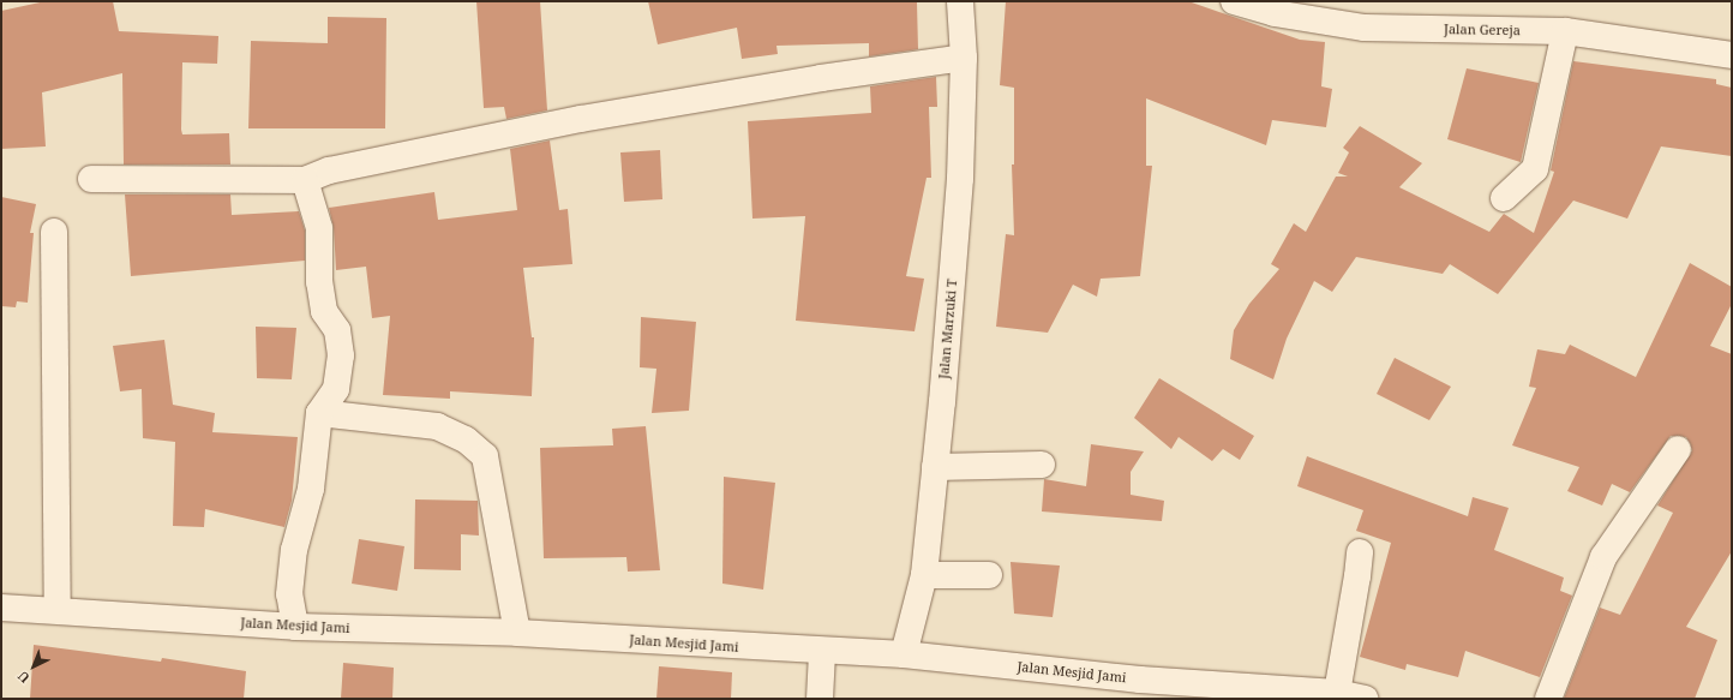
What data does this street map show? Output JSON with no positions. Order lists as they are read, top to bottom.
{
  "streets": {
    "street": ["Jalan Gereja", "Jalan Marzuki T", "Jalan Mesjid Jami"]
  },
  "crossings": [
    ["Jalan Marzuki T", "Jalan Mesjid Jami"]
  ],
  "north": "bottom left"
}
